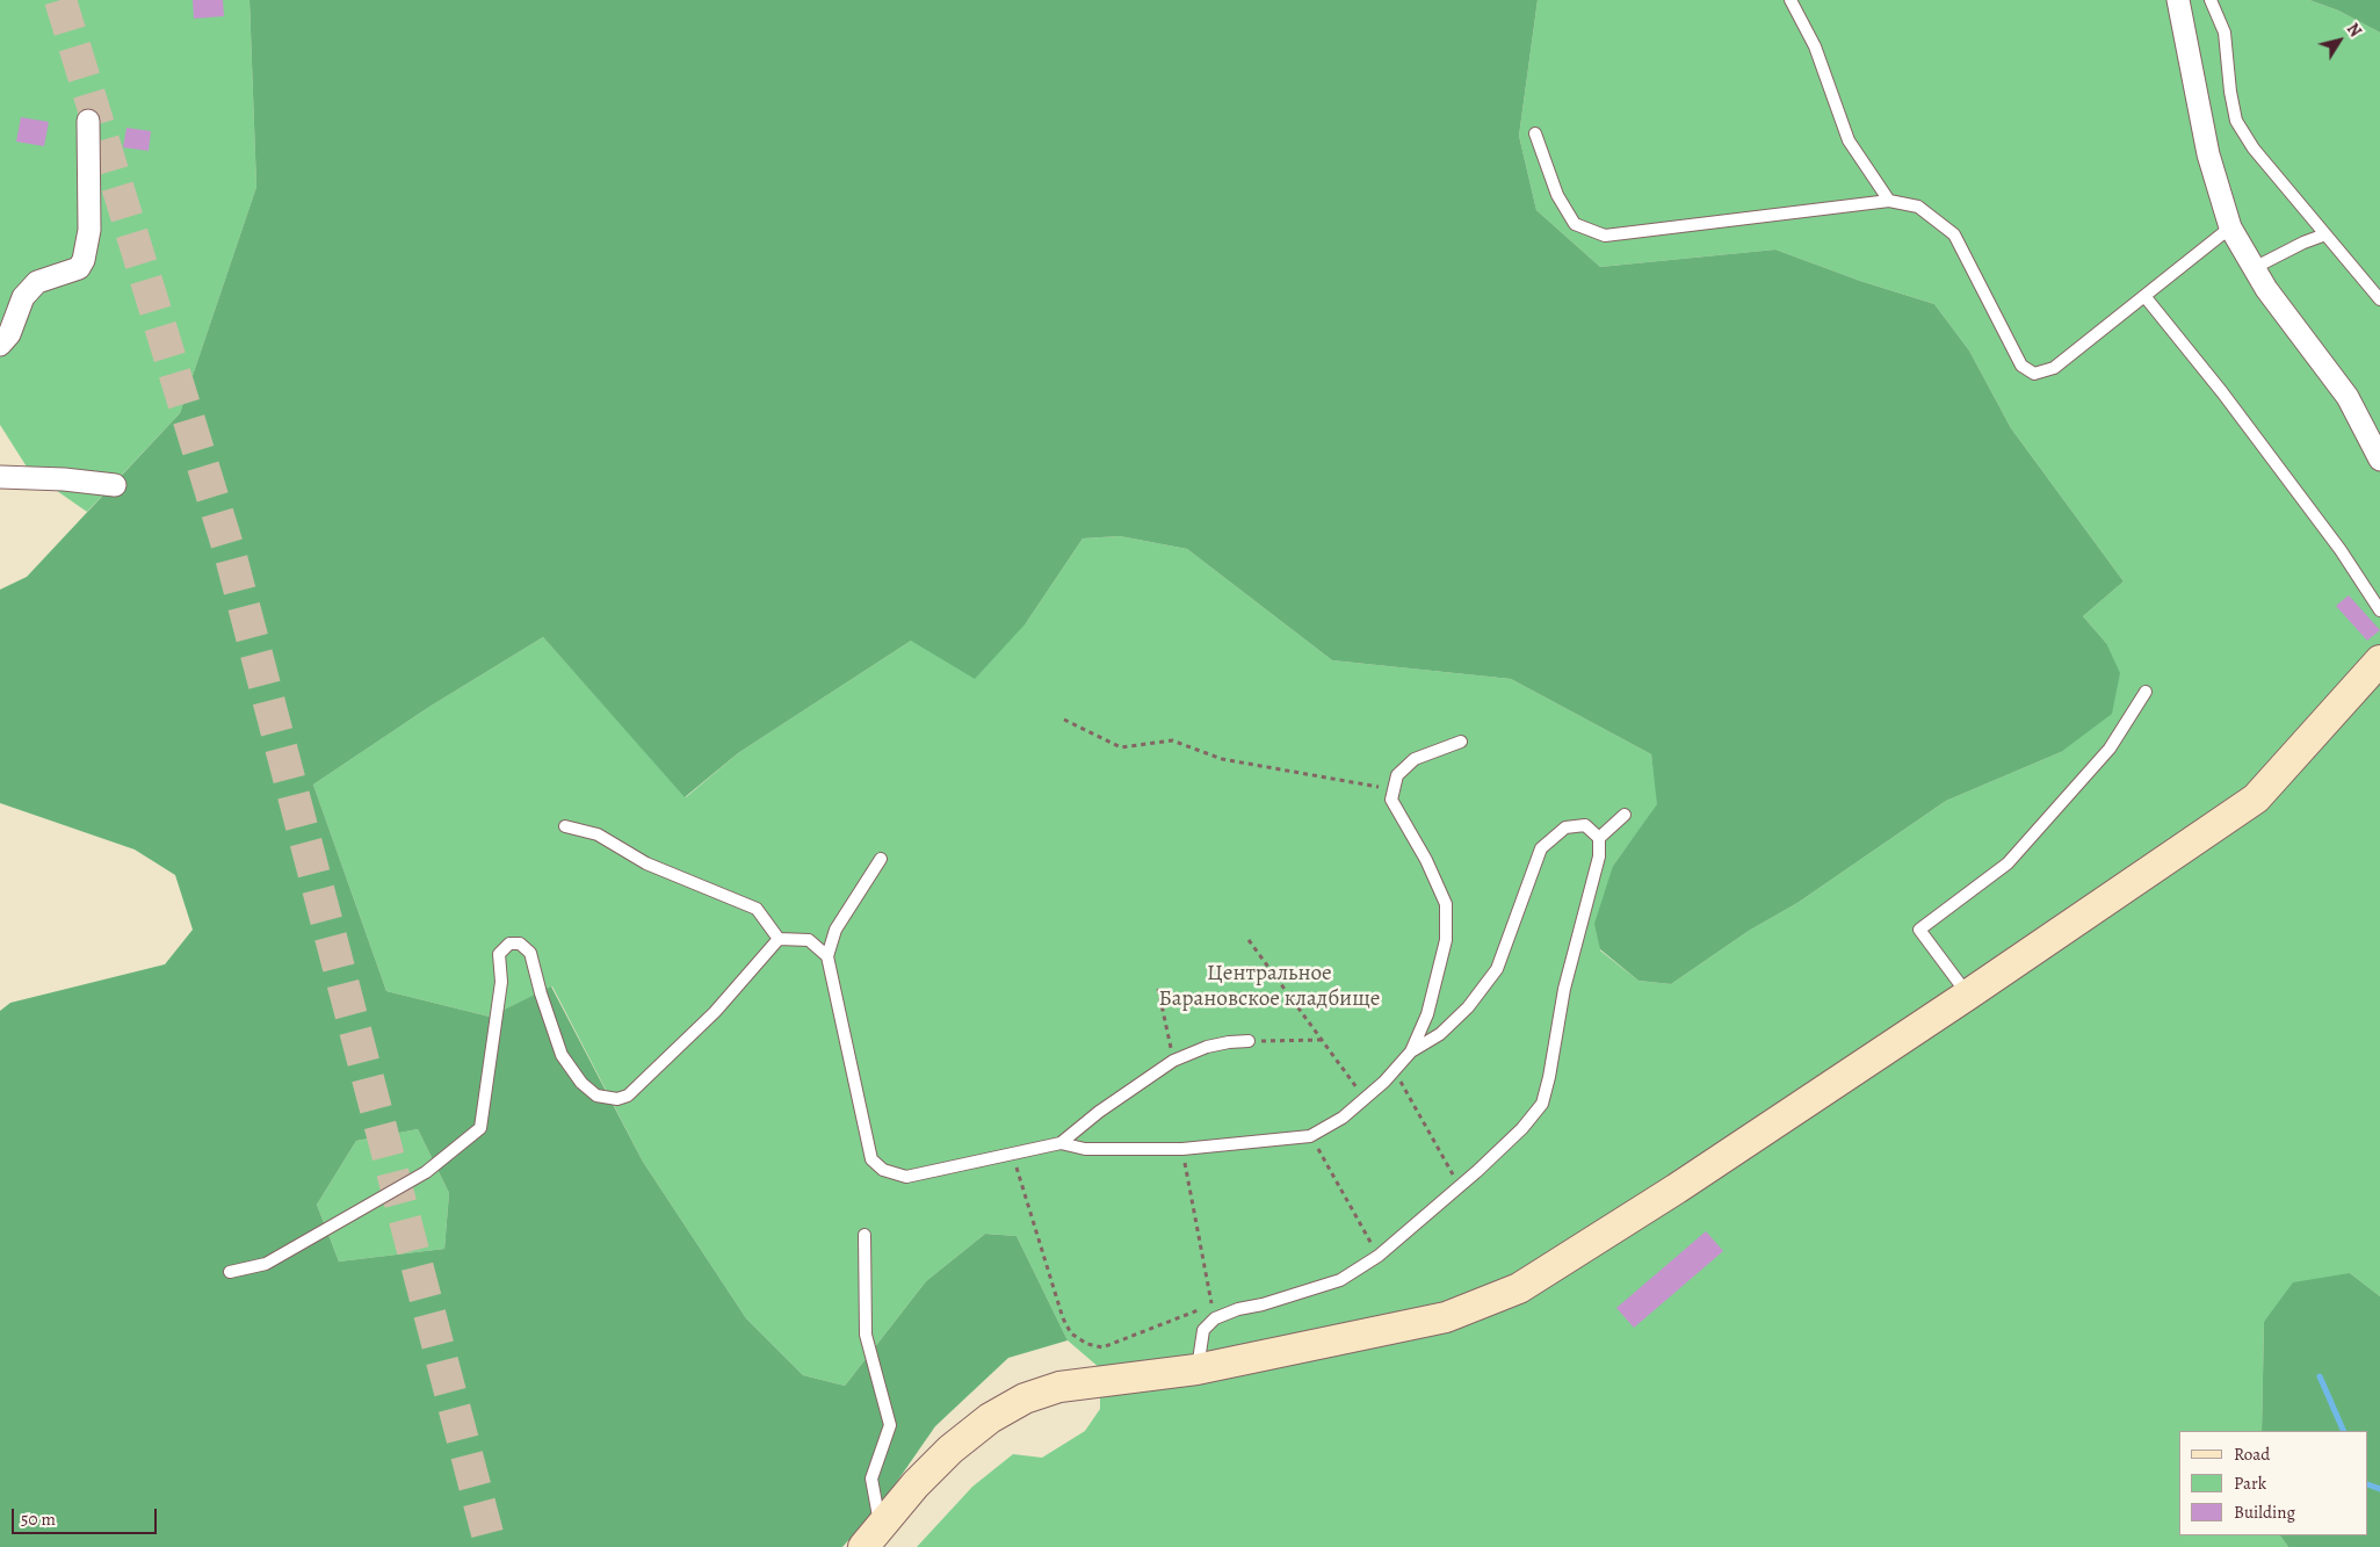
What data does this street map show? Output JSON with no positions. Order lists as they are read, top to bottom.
{
  "parks": ["Центральное Барановское кладбище"],
  "legend": ["Road", "Park", "Building"],
  "scale_bar": "50 m",
  "north": "top right"
}
